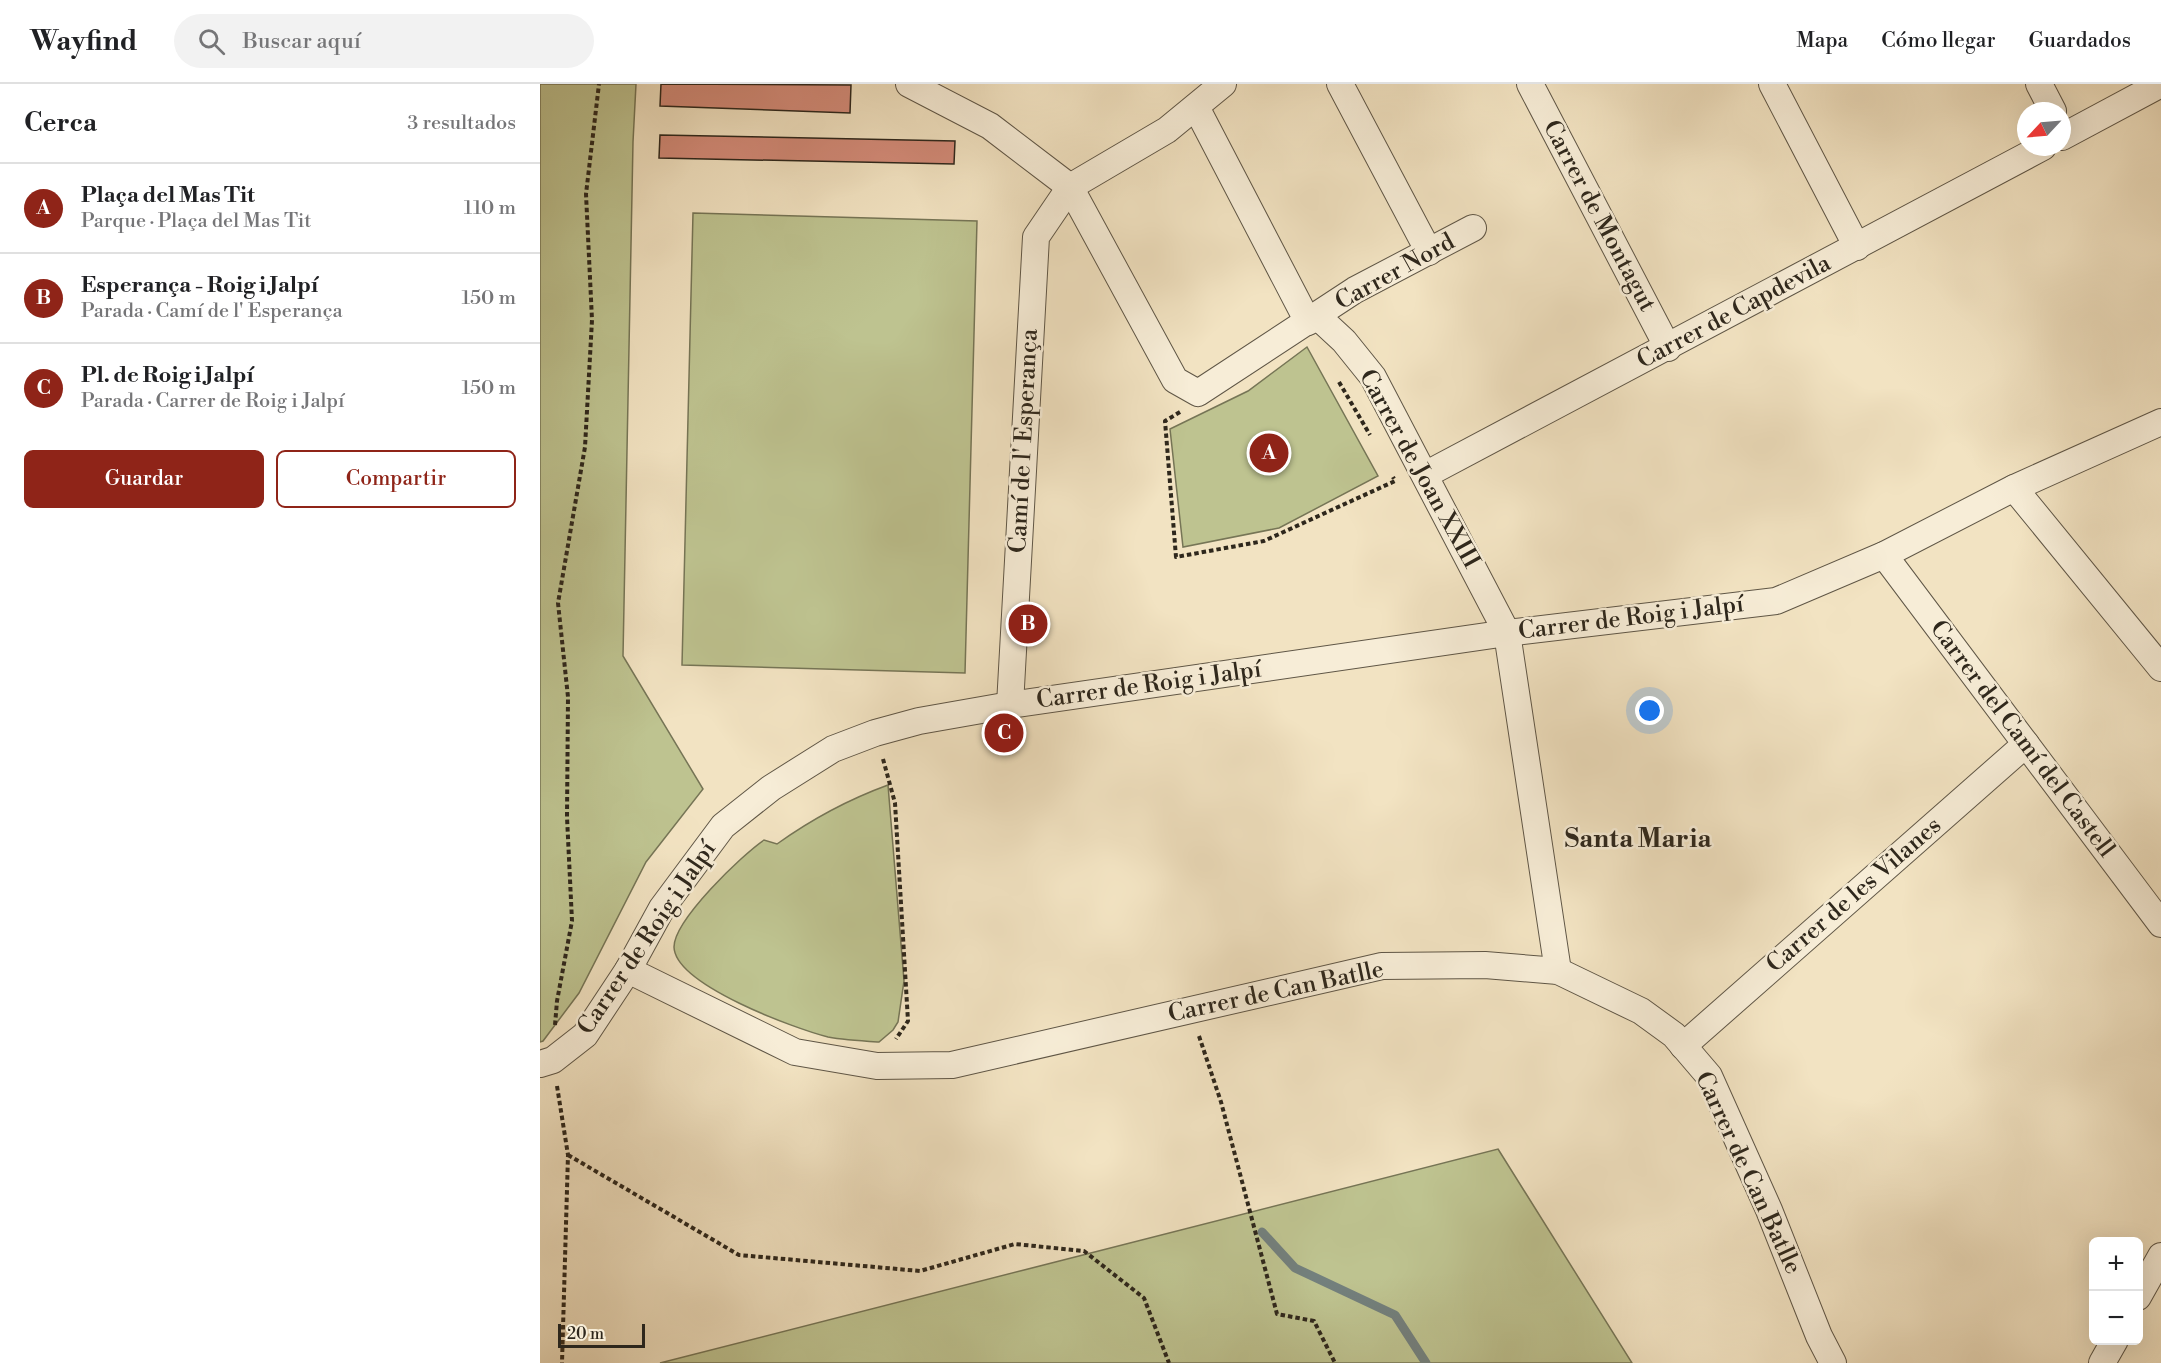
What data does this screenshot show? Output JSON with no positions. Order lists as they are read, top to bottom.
{
  "streets": {
    "street": [
      "Carrer de Montagut",
      "Carrer Nord",
      "Carrer de Capdevila",
      "Camí de l' Esperança",
      "Carrer de Joan XXIII",
      "Carrer de Roig i Jalpí",
      "Carrer del Camí del Castell",
      "Carrer de les Vilanes",
      "Carrer de Can Batlle"
    ]
  },
  "crossings": [
    ["Carrer de Montagut", "Carrer de Capdevila"],
    ["Carrer Nord", "Camí de l' Esperança"],
    ["Carrer Nord", "Carrer de Joan XXIII"],
    ["Carrer de Capdevila", "Carrer de Joan XXIII"],
    ["Camí de l' Esperança", "Carrer de Roig i Jalpí"],
    ["Carrer de Joan XXIII", "Carrer de Roig i Jalpí"],
    ["Carrer de Joan XXIII", "Carrer de Can Batlle"],
    ["Carrer de Roig i Jalpí", "Carrer del Camí del Castell"],
    ["Carrer de Roig i Jalpí", "Carrer de Can Batlle"],
    ["Carrer del Camí del Castell", "Carrer de les Vilanes"],
    ["Carrer de les Vilanes", "Carrer de Can Batlle"]
  ],
  "districts": ["Santa Maria"],
  "scale_bar": "20 m",
  "north": "bottom left",
  "page": {
    "header": "Wayfind",
    "search": "Buscar aquí",
    "nav": ["Mapa", "Cómo llegar", "Guardados"],
    "heading": ["Cerca", "3 resultados"],
    "list": [
      {
        "mark": "A",
        "name": "Plaça del Mas Tit",
        "note": "Parque · Plaça del Mas Tit",
        "value": "110 m"
      },
      {
        "mark": "B",
        "name": "Esperança - Roig i Jalpí",
        "note": "Parada · Camí de l' Esperança",
        "value": "150 m"
      },
      {
        "mark": "C",
        "name": "Pl. de Roig i Jalpí",
        "note": "Parada · Carrer de Roig i Jalpí",
        "value": "150 m"
      }
    ],
    "pins": ["A", "B", "C"],
    "buttons": ["Guardar", "Compartir"],
    "map_buttons": ["+", "−"],
    "scale": "20 m"
  }
}
